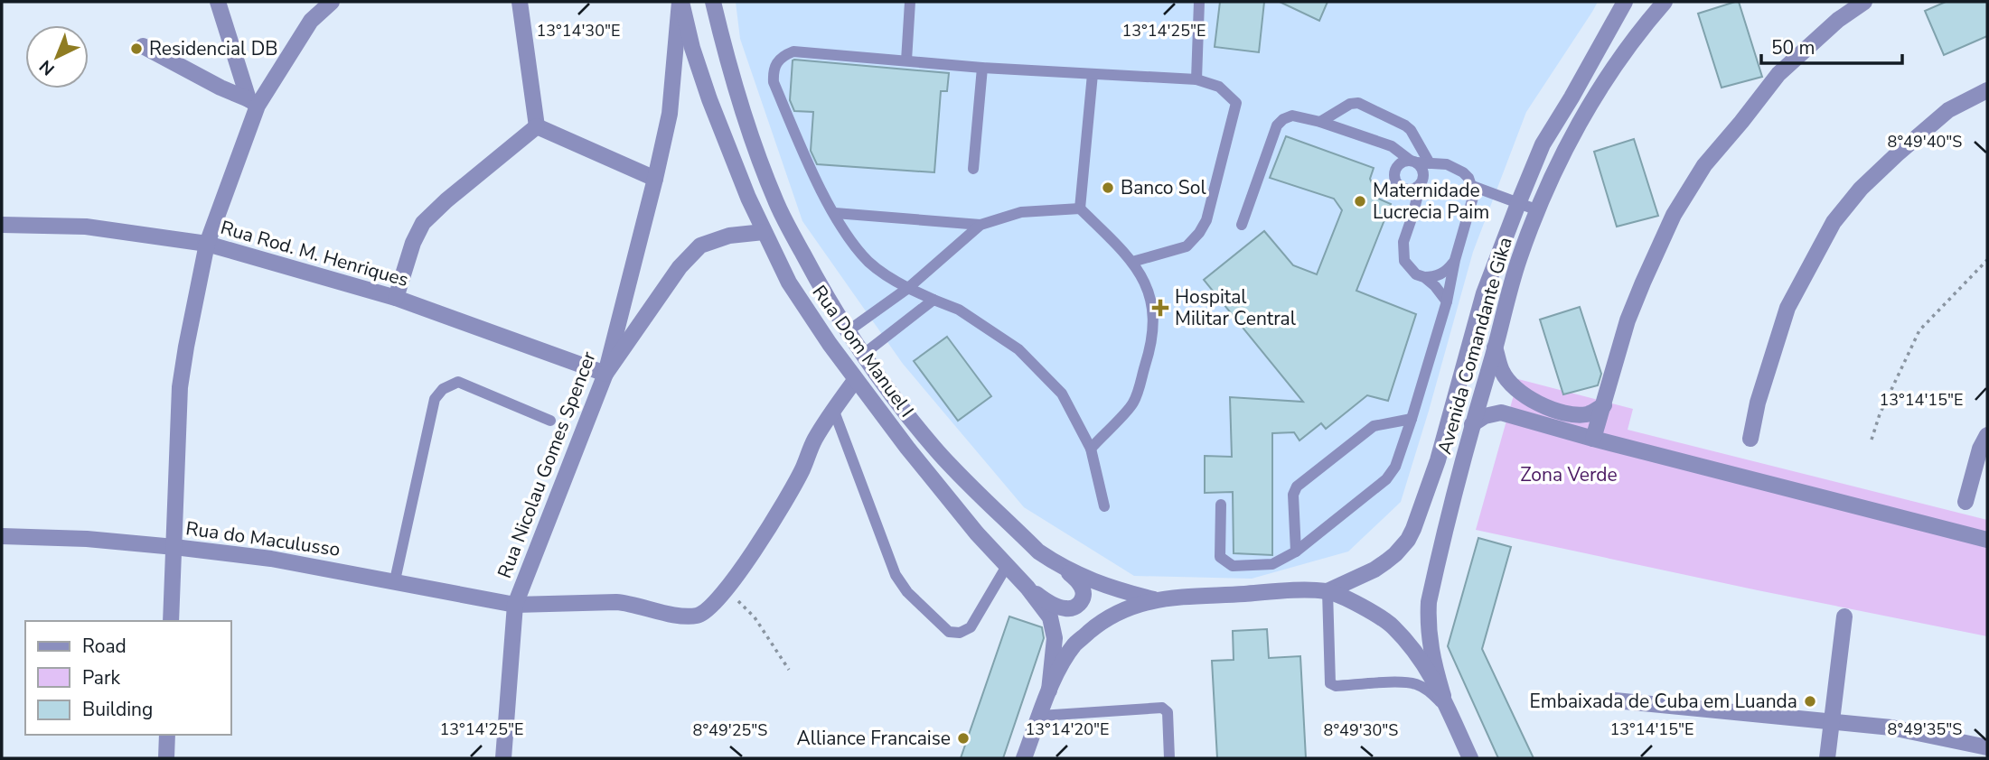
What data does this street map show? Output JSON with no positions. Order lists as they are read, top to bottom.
{
  "streets": {
    "street": [
      "Rua Rod. M. Henriques",
      "Avenida Comandante Gika",
      "Rua Dom Manuel I",
      "Rua Nicolau Gomes Spencer",
      "Rua do Maculusso"
    ]
  },
  "crossings": [
    ["Rua Rod. M. Henriques", "Rua Nicolau Gomes Spencer"],
    ["Rua Dom Manuel I", "Rua Nicolau Gomes Spencer"],
    ["Rua Nicolau Gomes Spencer", "Rua do Maculusso"]
  ],
  "parks": ["Zona Verde"],
  "places": {
    "other": [
      "Residencial DB",
      "Banco Sol",
      "Maternidade Lucrecia Paim",
      "Embaixada de Cuba em Luanda",
      "Alliance Francaise"
    ],
    "health": ["Hospital Militar Central"]
  },
  "legend": ["Road", "Park", "Building"],
  "scale_bar": "50 m",
  "north": "bottom left",
  "coordinates": [
    "13°14'30\"E",
    "13°14'25\"E",
    "8°49'40\"S",
    "13°14'15\"E",
    "8°49'35\"S",
    "13°14'20\"E",
    "8°49'25\"S",
    "8°49'30\"S"
  ]
}
